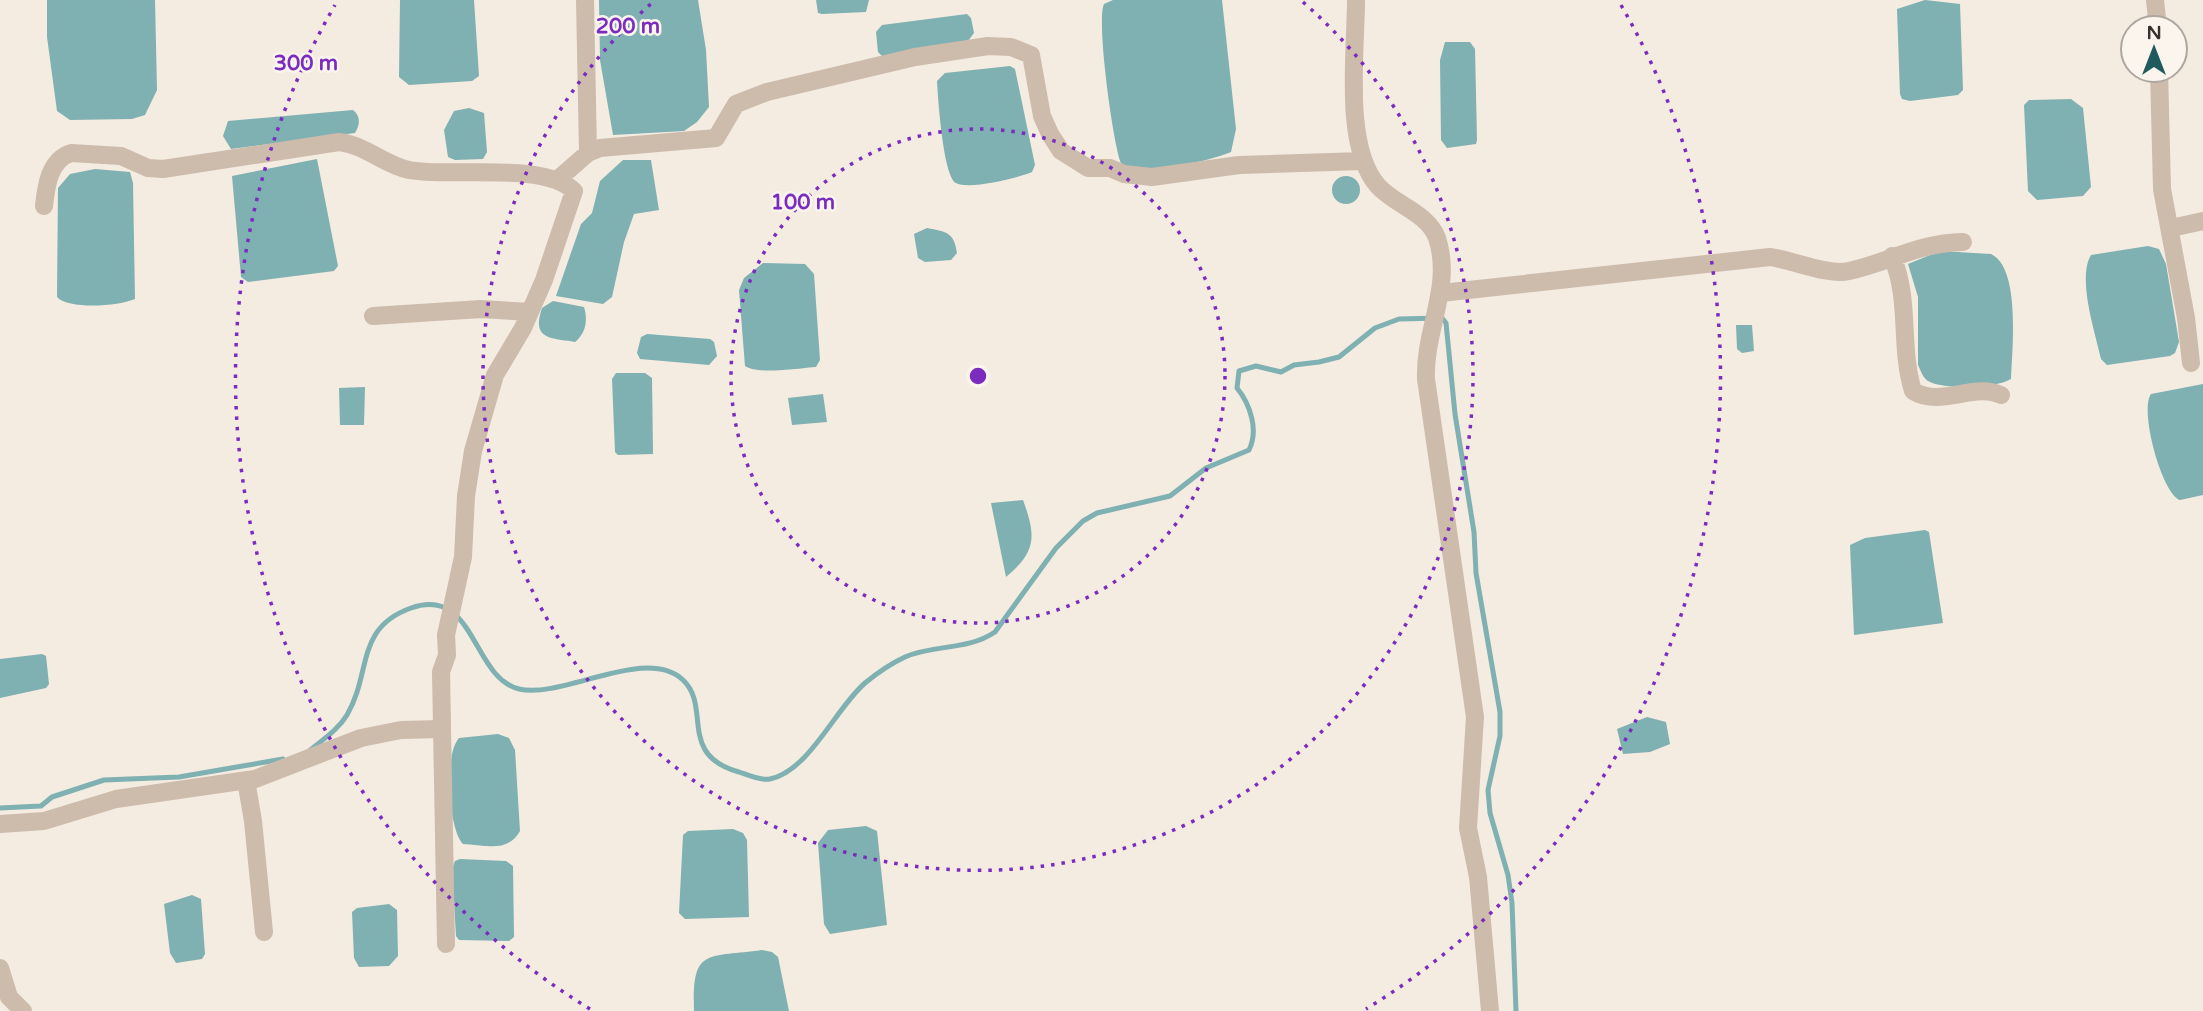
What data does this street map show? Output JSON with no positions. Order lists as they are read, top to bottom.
{
  "north": "top",
  "rings": ["200 m", "300 m", "100 m"]
}
